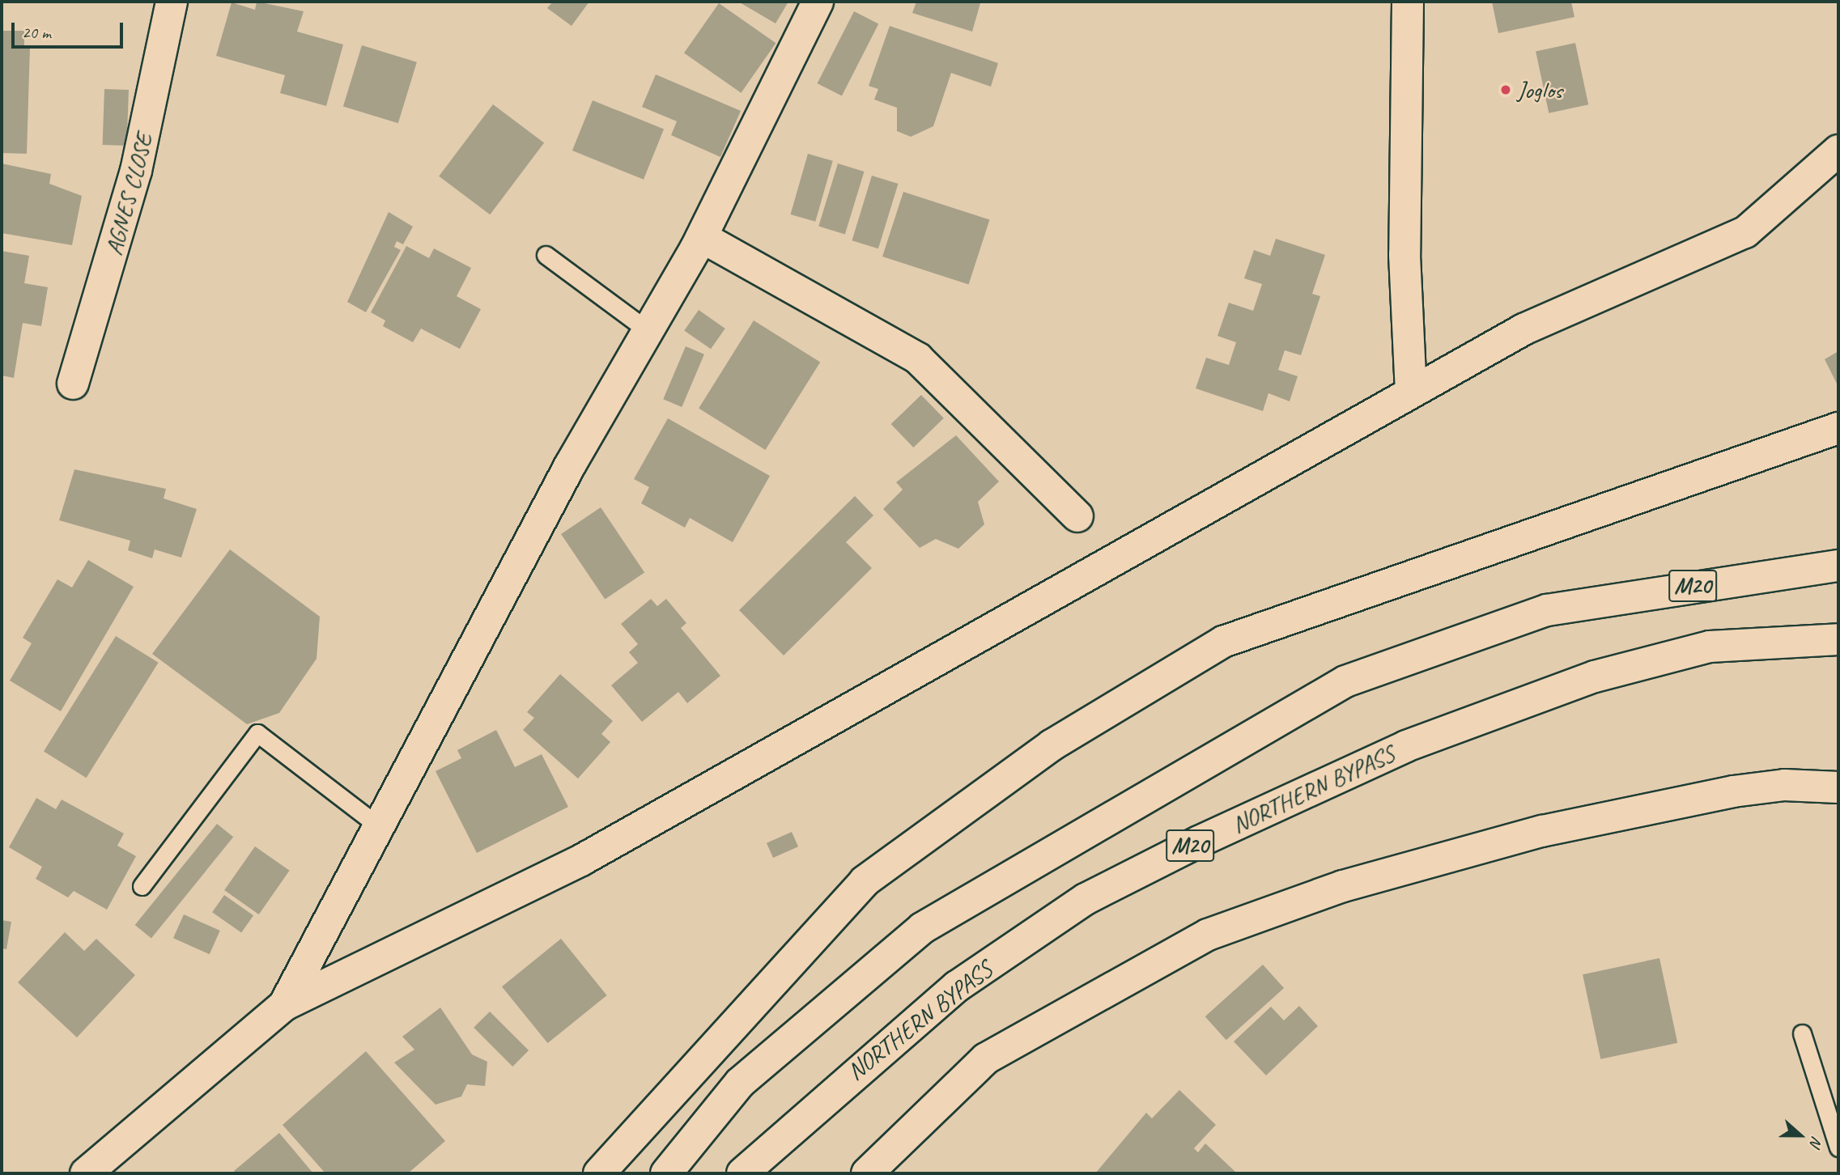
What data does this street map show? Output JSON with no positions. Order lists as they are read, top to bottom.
{
  "streets": {
    "main road": ["AGNES CLOSE", "M20", "NORTHERN BYPASS"]
  },
  "places": ["Joglos"],
  "scale_bar": "20 m",
  "north": "right"
}
